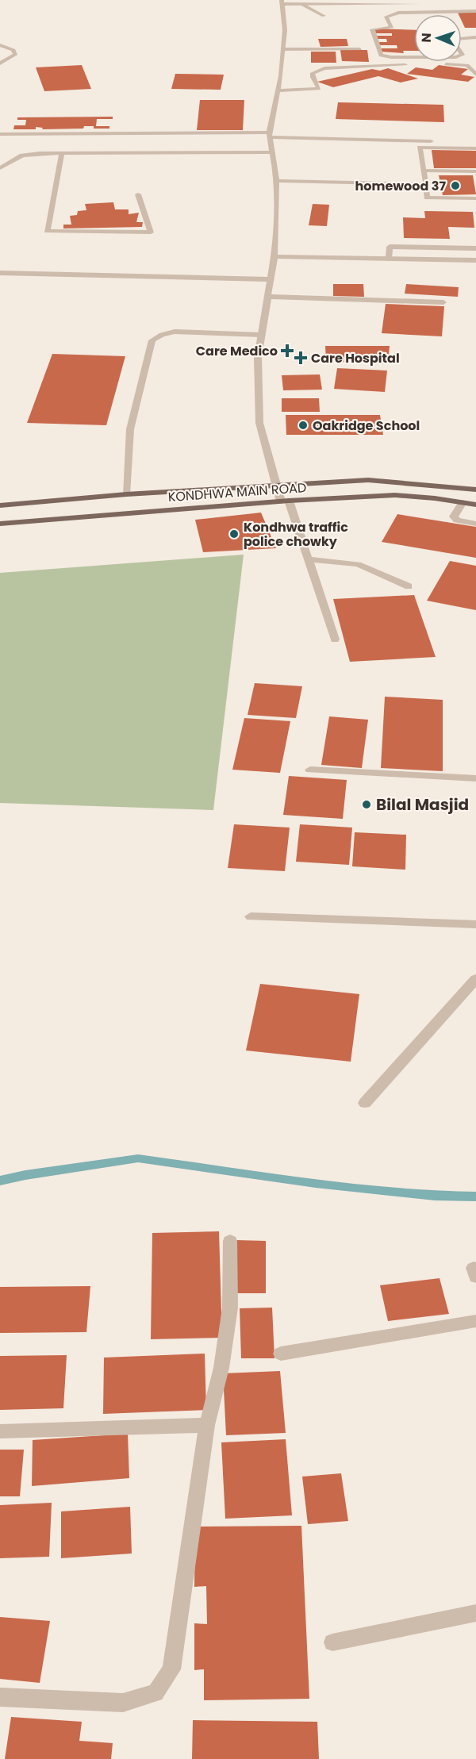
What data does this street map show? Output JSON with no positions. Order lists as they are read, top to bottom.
{
  "streets": {
    "main road": ["KONDHWA MAIN ROAD"]
  },
  "places": {
    "other": [
      "homewood 37",
      "Oakridge School",
      "Kondhwa traffic police chowky",
      "Bilal Masjid"
    ],
    "health": ["Care Medico", "Care Hospital"]
  },
  "north": "left"
}
